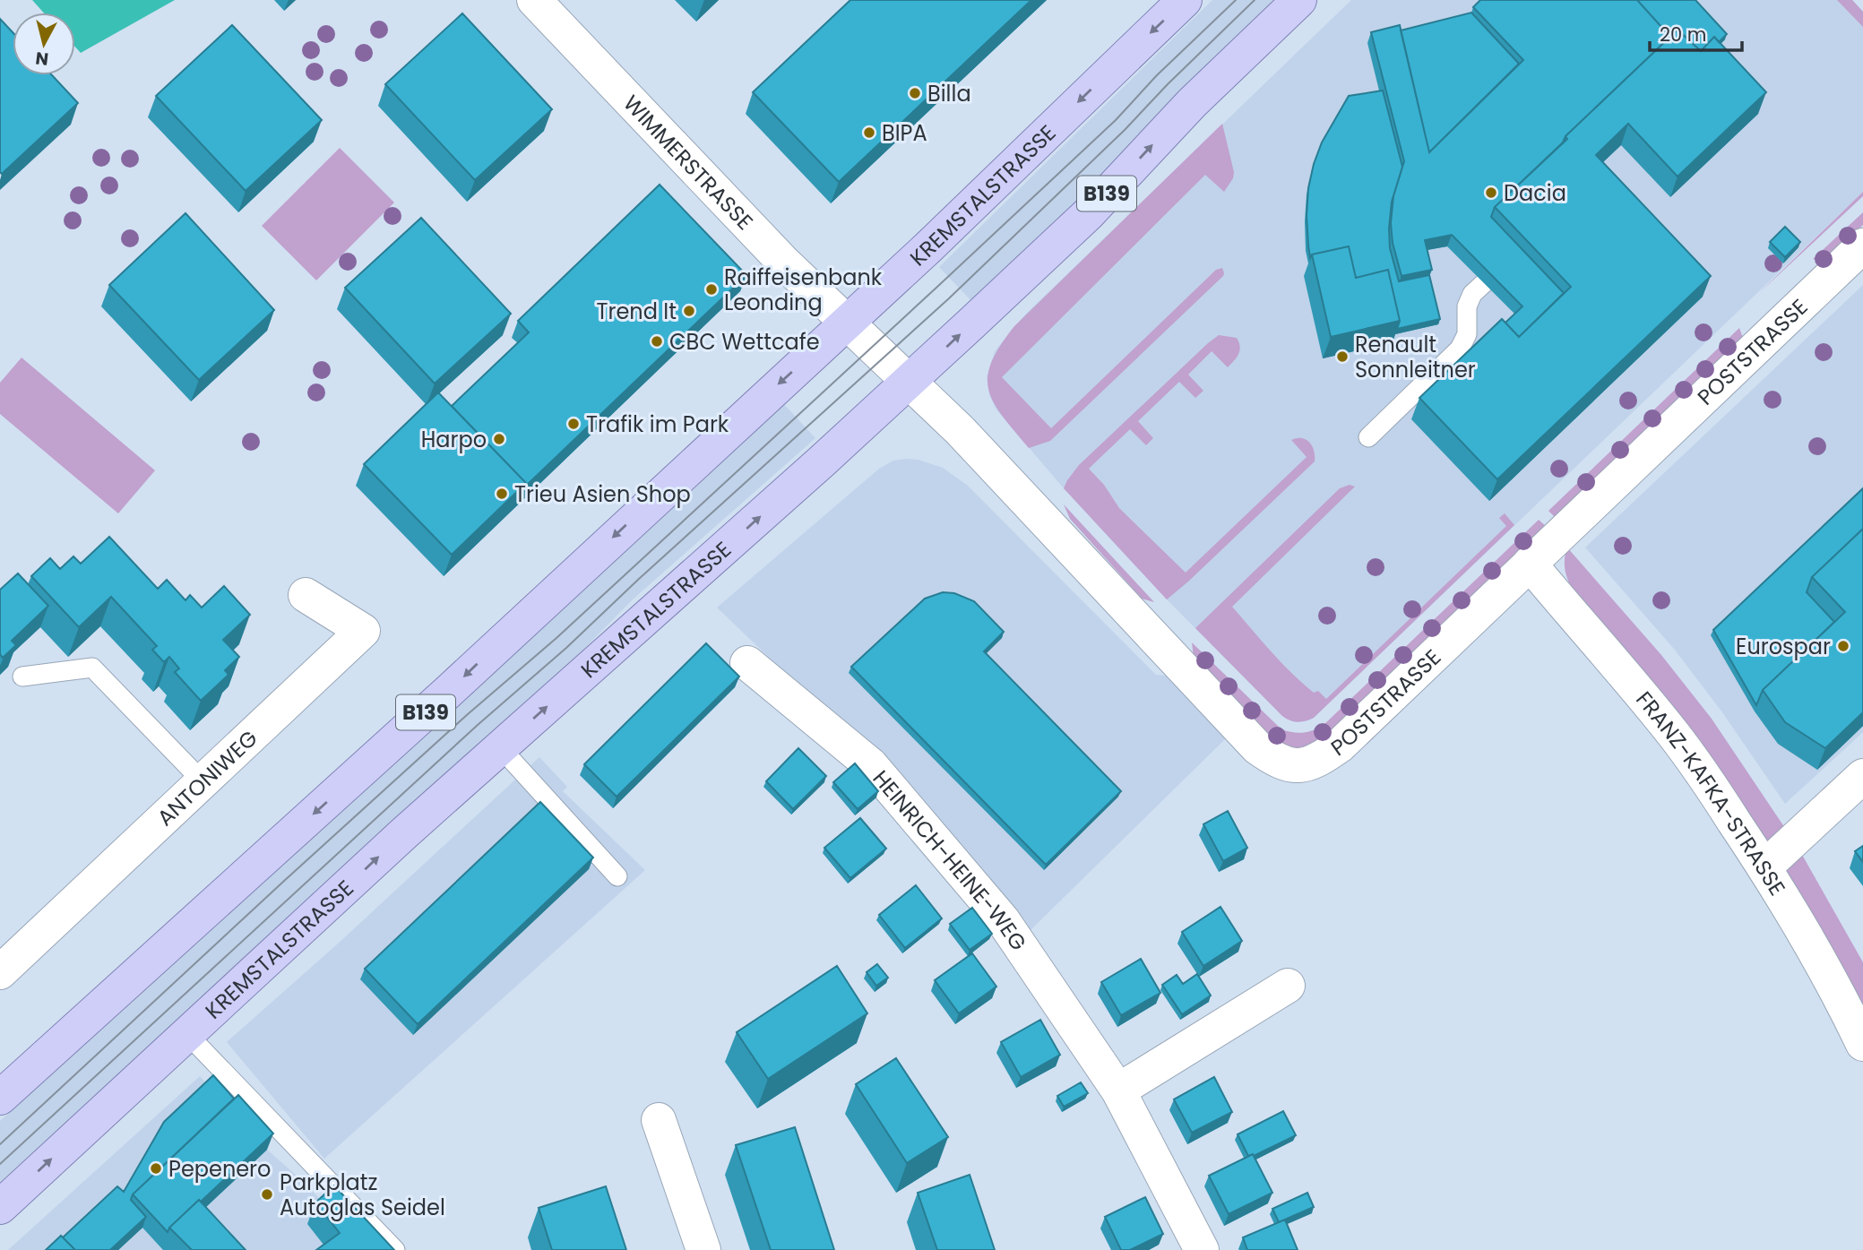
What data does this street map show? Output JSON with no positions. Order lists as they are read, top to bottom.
{
  "streets": {
    "main road": ["B139", "KREMSTALSTRASSE"],
    "street": [
      "WIMMERSTRASSE",
      "POSTSTRASSE",
      "ANTONIWEG",
      "FRANZ-KAFKA-STRASSE",
      "HEINRICH-HEINE-WEG"
    ]
  },
  "crossings": [
    ["WIMMERSTRASSE", "KREMSTALSTRASSE"],
    ["WIMMERSTRASSE", "POSTSTRASSE"],
    ["KREMSTALSTRASSE", "POSTSTRASSE"],
    ["POSTSTRASSE", "FRANZ-KAFKA-STRASSE"]
  ],
  "places": [
    "Billa",
    "BIPA",
    "Dacia",
    "Raiffeisenbank Leonding",
    "Trend It",
    "CBC Wettcafe",
    "Renault Sonnleitner",
    "Trafik im Park",
    "Harpo",
    "Trieu Asien Shop",
    "Eurospar",
    "Pepenero",
    "Parkplatz Autoglas Seidel"
  ],
  "scale_bar": "20 m",
  "north": "bottom"
}
